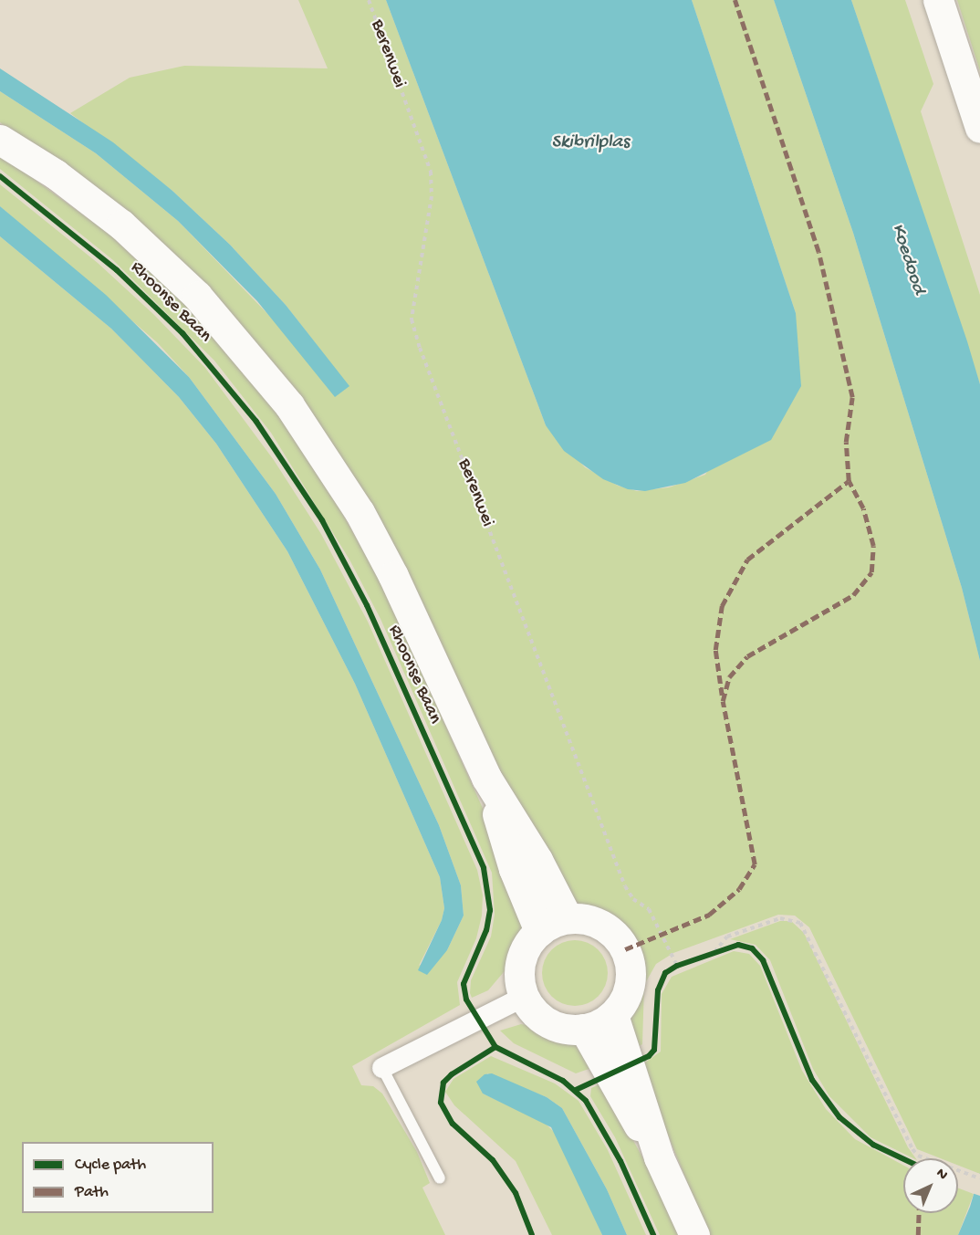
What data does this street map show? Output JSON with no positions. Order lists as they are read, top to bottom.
{
  "streets": {
    "main road": ["Rhoonse Baan"],
    "path": ["Berenwei"]
  },
  "water": ["Skibrilplas", "Koedood"],
  "legend": ["Cycle path", "Path"],
  "north": "top right"
}
